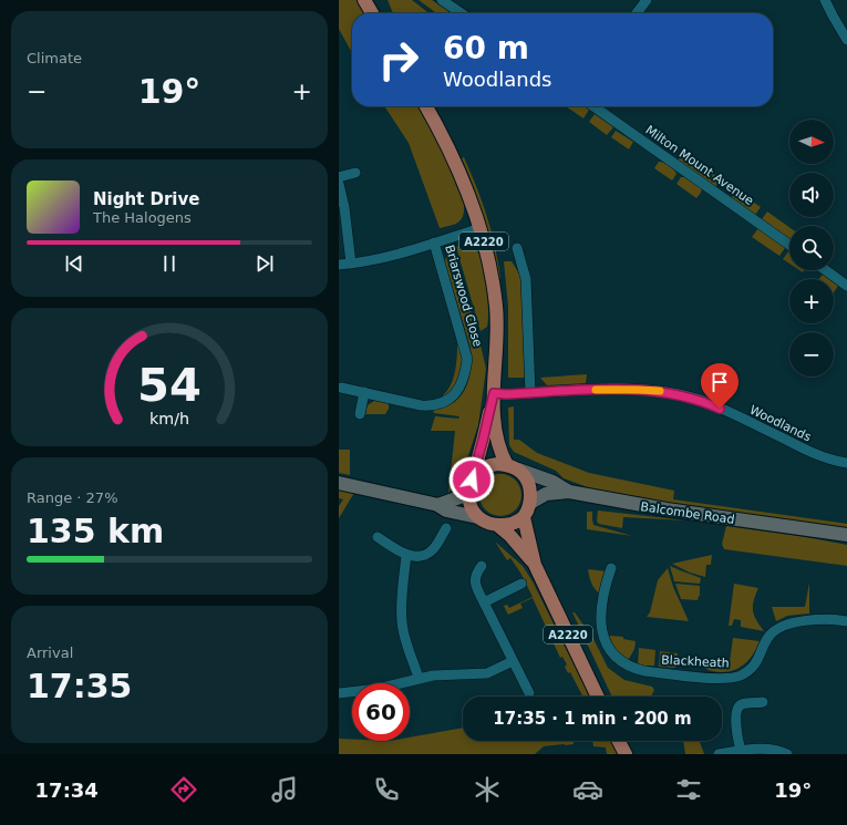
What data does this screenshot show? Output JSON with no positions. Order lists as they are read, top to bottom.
{
  "streets": {
    "main road": ["A2220", "Balcombe Road"],
    "street": [
      "Milton Mount Avenue",
      "Briarswood Close",
      "Woodlands",
      "Blackheath"
    ]
  },
  "crossings": [
    ["A2220", "Woodlands"],
    ["A2220", "Balcombe Road"]
  ],
  "north": "right",
  "page": {
    "tile": [
      "Climate",
      ["Range · 27%", "135 km"],
      ["Arrival", "17:35"]
    ],
    "turn": ["60 m", "Woodlands"],
    "heat": ["−", "19°", "+"],
    "map_buttons": ["+", "−"],
    "song": ["Night Drive", "The Halogens"],
    "limit": "60",
    "trip": "17:35 · 1 min · 200 m",
    "tabs": ["17:34", "19°"],
    "gauge": ["54", "km/h"]
  }
}
